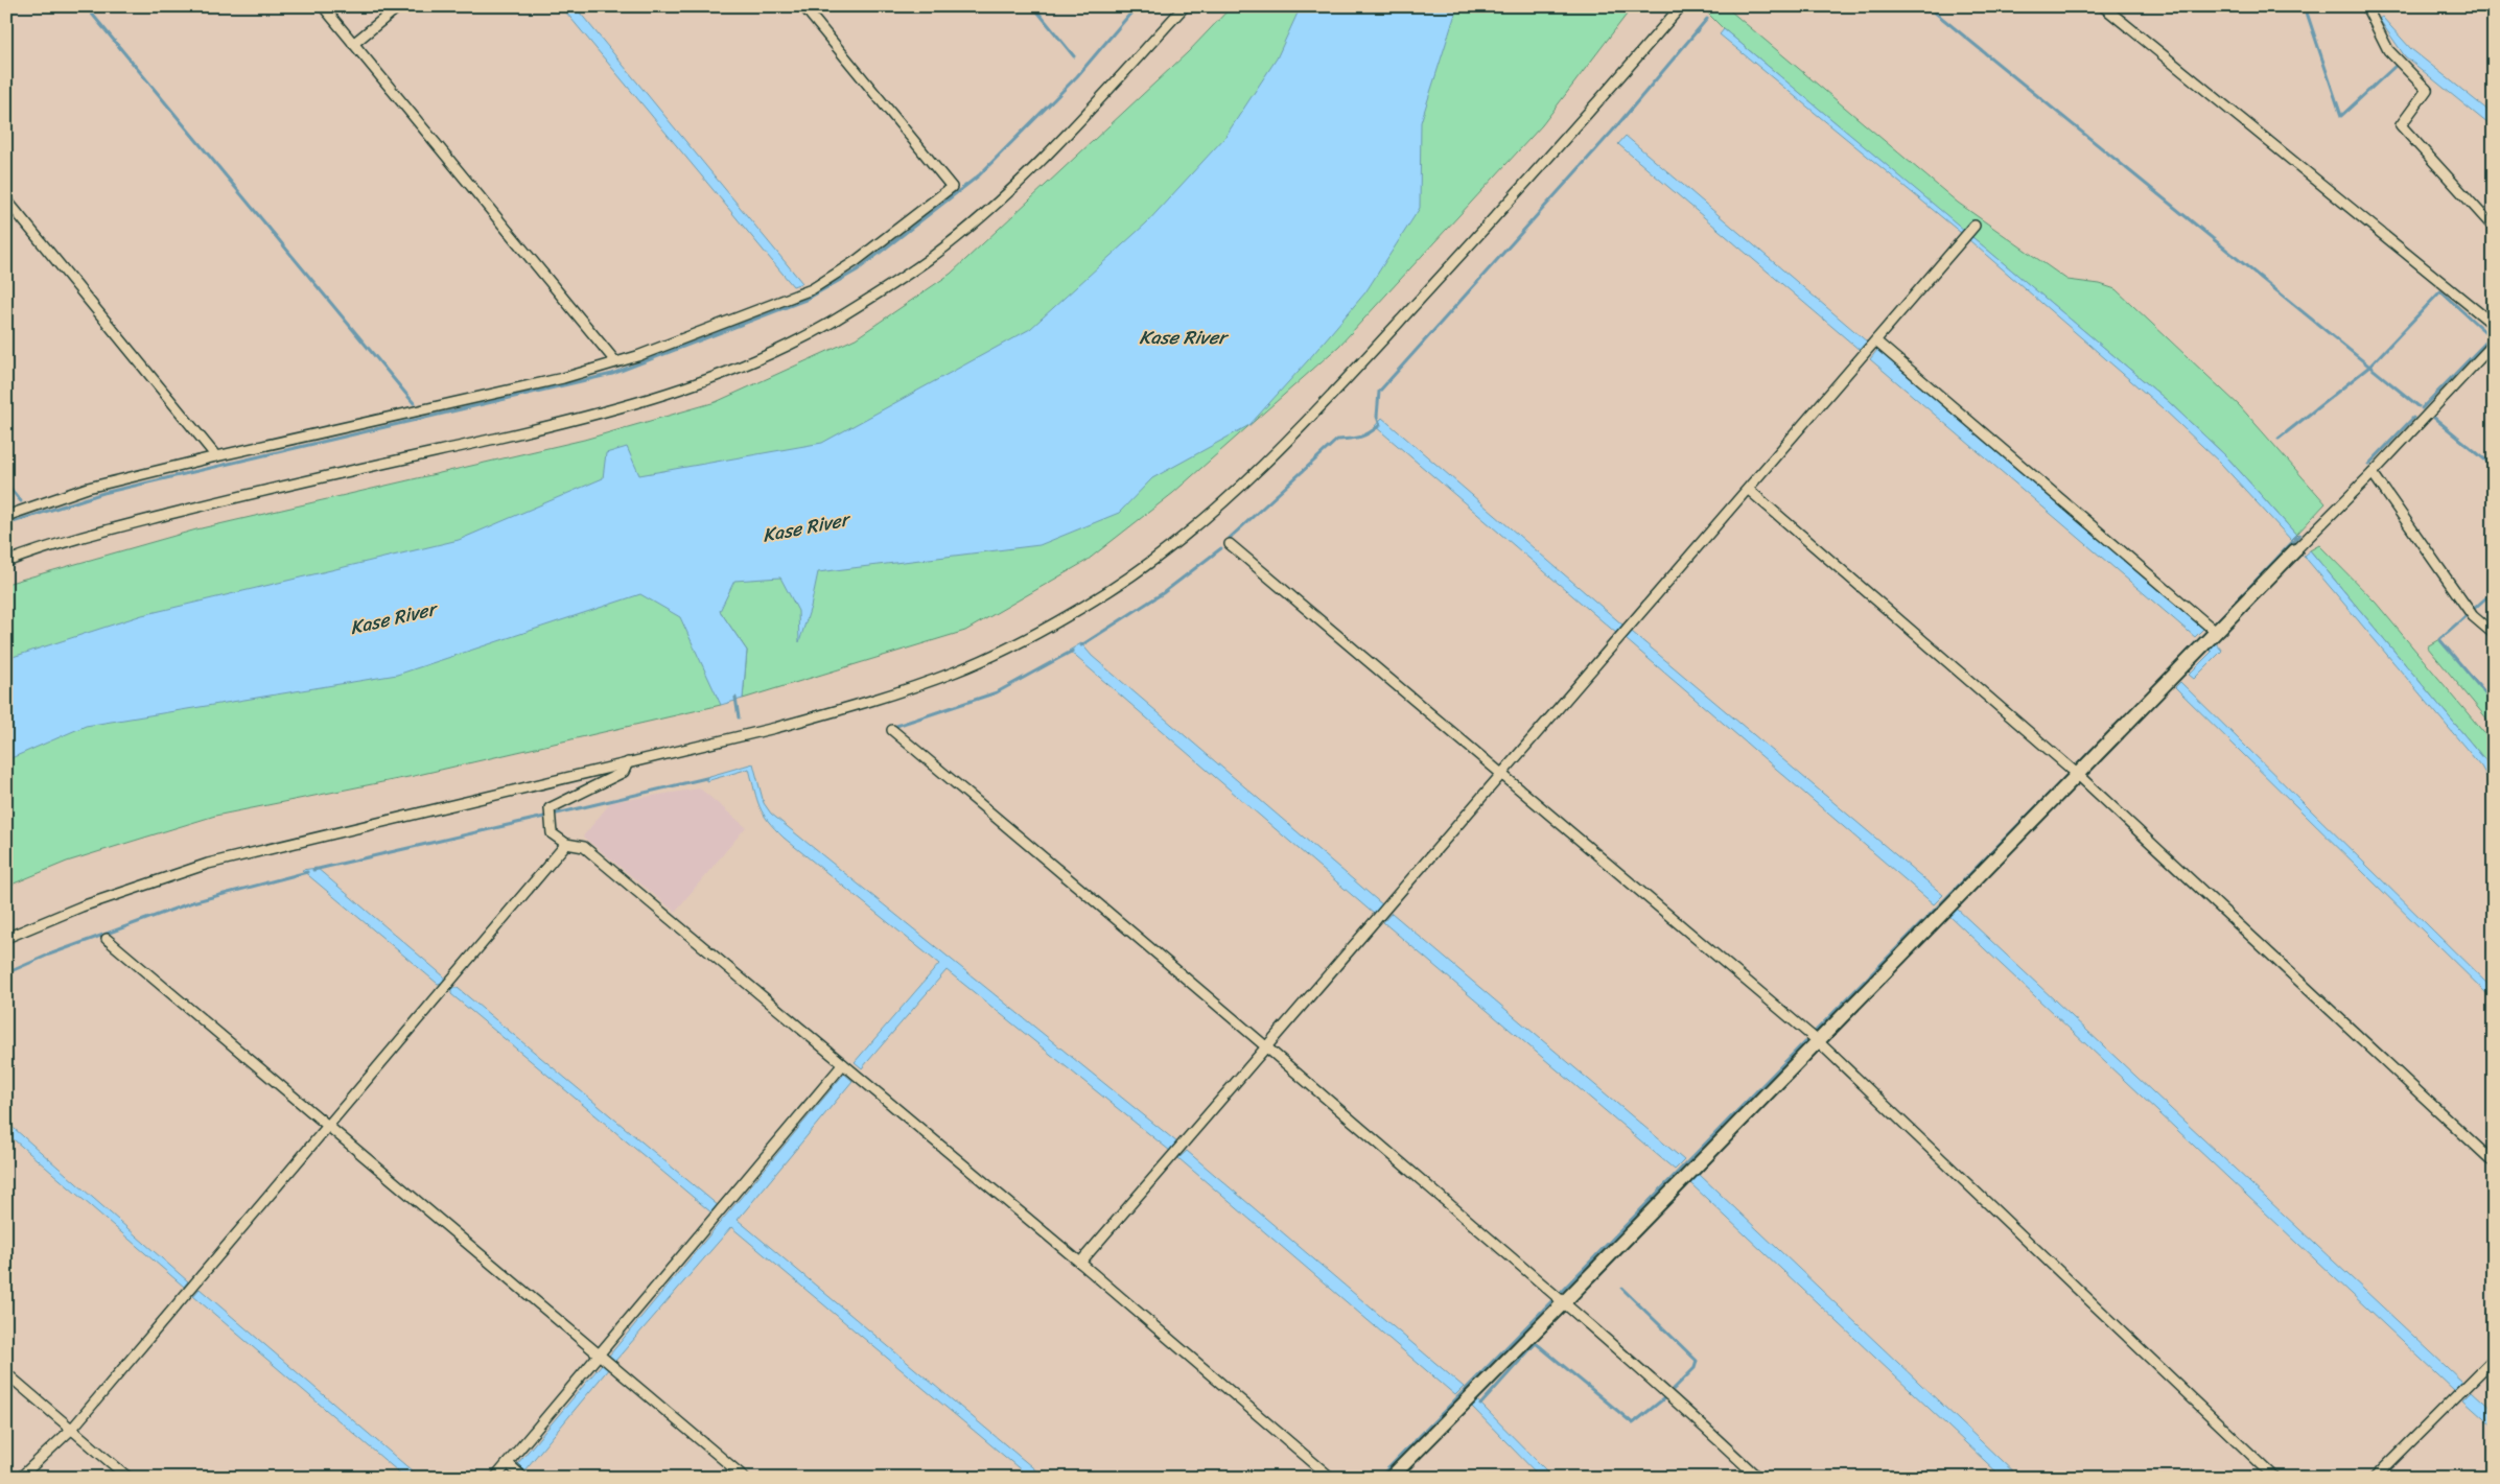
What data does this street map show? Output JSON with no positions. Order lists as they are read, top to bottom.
{
  "water": ["Kase River"]
}
